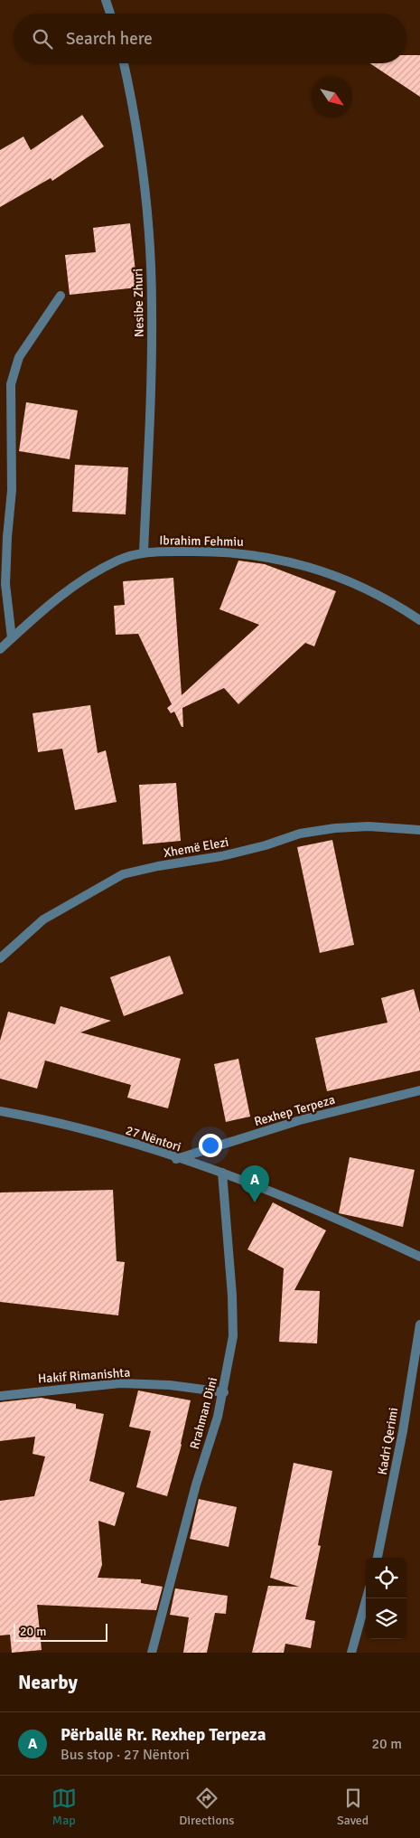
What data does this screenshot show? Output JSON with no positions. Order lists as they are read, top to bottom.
{
  "streets": {
    "street": [
      "Nesibe Zhuri",
      "Ibrahim Fehmiu",
      "Xhemë Elezi",
      "Rexhep Terpeza",
      "27 Nëntori",
      "Hakif Rimanishta",
      "Rrahman Dini",
      "Kadri Qerimi"
    ]
  },
  "crossings": [
    ["Nesibe Zhuri", "Ibrahim Fehmiu"],
    ["Rexhep Terpeza", "27 Nëntori"],
    ["27 Nëntori", "Rrahman Dini"],
    ["Hakif Rimanishta", "Rrahman Dini"]
  ],
  "scale_bar": "20 m",
  "north": "bottom right",
  "page": {
    "search": "Search here",
    "pins": "A",
    "scale": "20 m",
    "heading": "Nearby",
    "list": [
      {
        "mark": "A",
        "name": "Përballë Rr. Rexhep Terpeza",
        "note": "Bus stop · 27 Nëntori",
        "value": "20 m"
      }
    ],
    "nav": ["Map", "Directions", "Saved"]
  }
}
